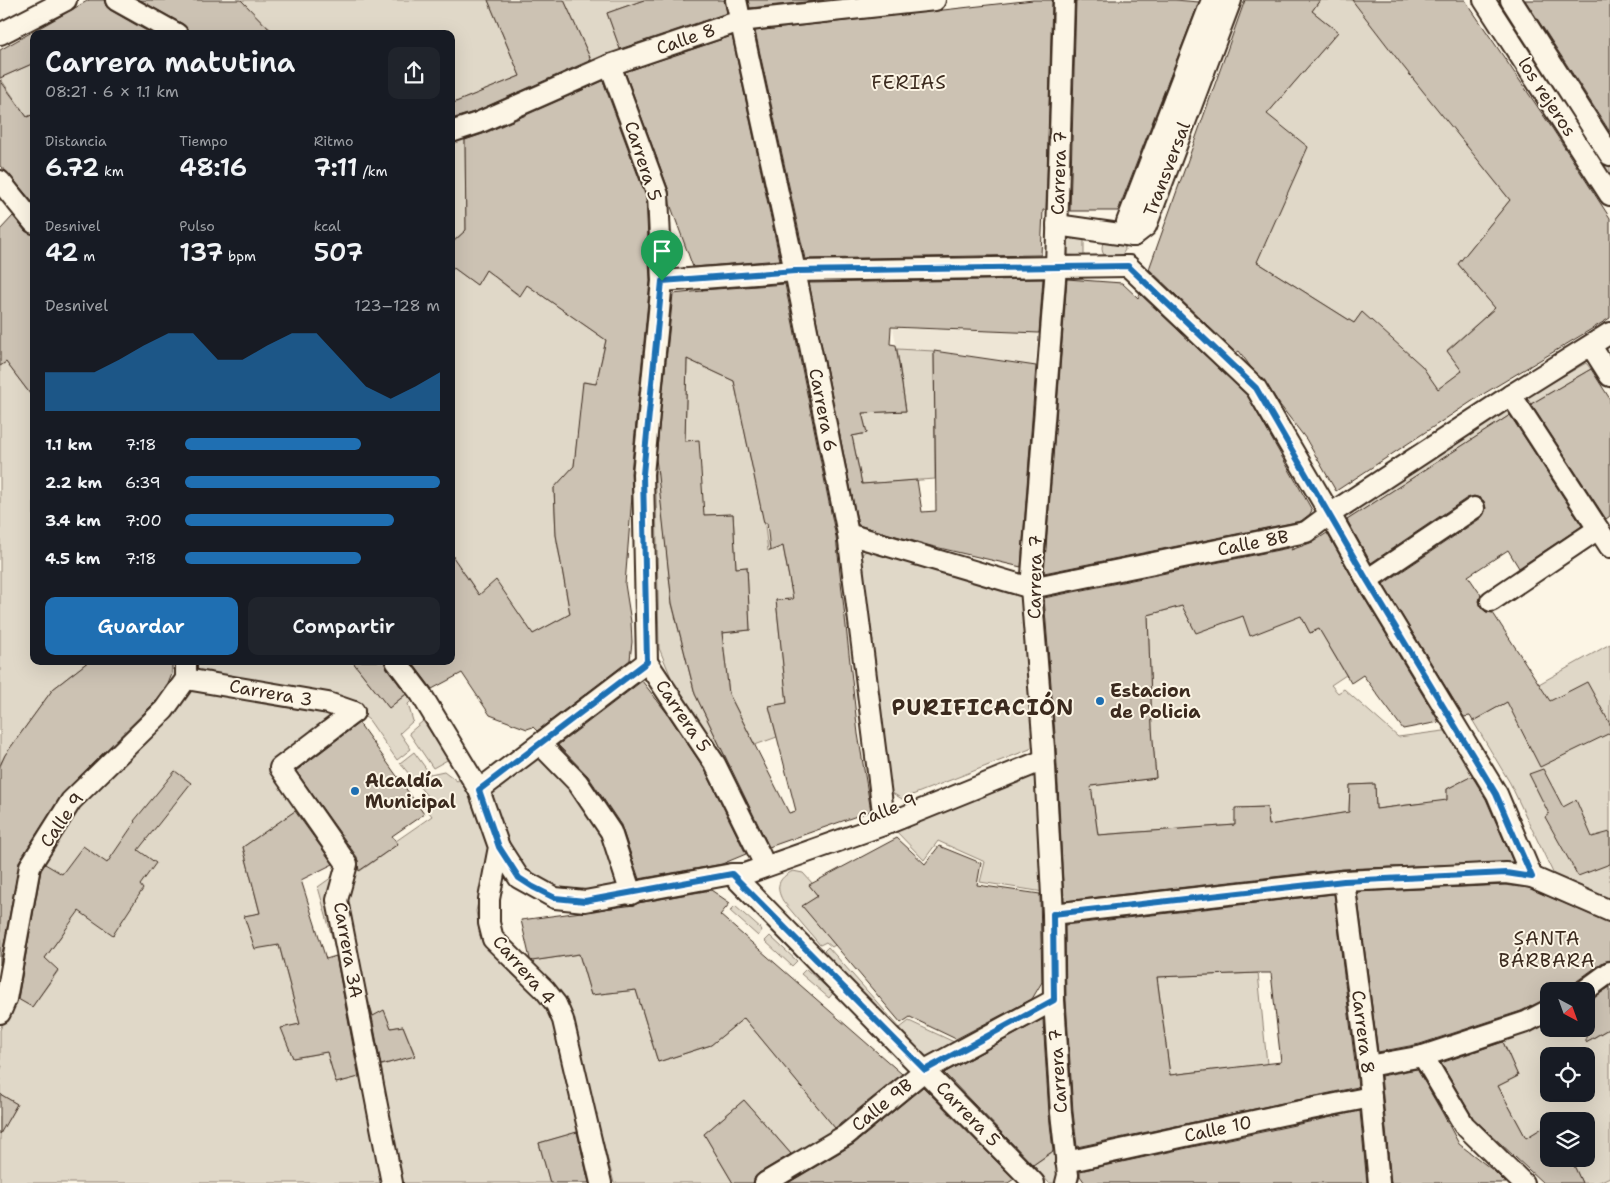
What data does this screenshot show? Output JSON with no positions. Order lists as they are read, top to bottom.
{
  "streets": {
    "street": [
      "Calle 8",
      "los rejeros",
      "Carrera 5",
      "Transversal",
      "Carrera 7",
      "Carrera 6",
      "Calle 8B",
      "Carrera 3",
      "Calle 9",
      "Carrera 3A",
      "Carrera 4",
      "Carrera 8",
      "Calle 9B",
      "Calle 10"
    ]
  },
  "crossings": [
    ["Calle 8", "Carrera 5"],
    ["Calle 8", "Carrera 6"],
    ["Carrera 5", "Calle 9"],
    ["Carrera 5", "Calle 9B"],
    ["Carrera 7", "Calle 8B"],
    ["Carrera 7", "Calle 9"],
    ["Carrera 7", "Calle 9B"],
    ["Carrera 7", "Calle 10"],
    ["Carrera 6", "Calle 8B"],
    ["Carrera 6", "Calle 9"],
    ["Carrera 3", "Calle 9"],
    ["Carrera 3", "Carrera 3A"],
    ["Calle 9", "Carrera 4"],
    ["Carrera 8", "Calle 10"]
  ],
  "districts": ["FERIAS", "PURIFICACIÓN", "SANTA BÁRBARA"],
  "places": ["Estacion de Policia", "Alcaldía Municipal"],
  "north": "bottom right",
  "page": {
    "heading": ["Carrera matutina", "08:21 · 6 × 1.1 km"],
    "stats": [
      ["Distancia", "6.72 km"],
      ["Tiempo", "48:16"],
      ["Ritmo", "7:11 /km"],
      ["Desnivel", "42 m"],
      ["Pulso", "137 bpm"],
      ["kcal", "507"]
    ],
    "chart": ["Desnivel", "123–128 m"],
    "list": [
      {
        "name": "1.1 km",
        "note": "7:18"
      },
      {
        "name": "2.2 km",
        "note": "6:39"
      },
      {
        "name": "3.4 km",
        "note": "7:00"
      },
      {
        "name": "4.5 km",
        "note": "7:18"
      }
    ],
    "buttons": ["Guardar", "Compartir"]
  }
}
